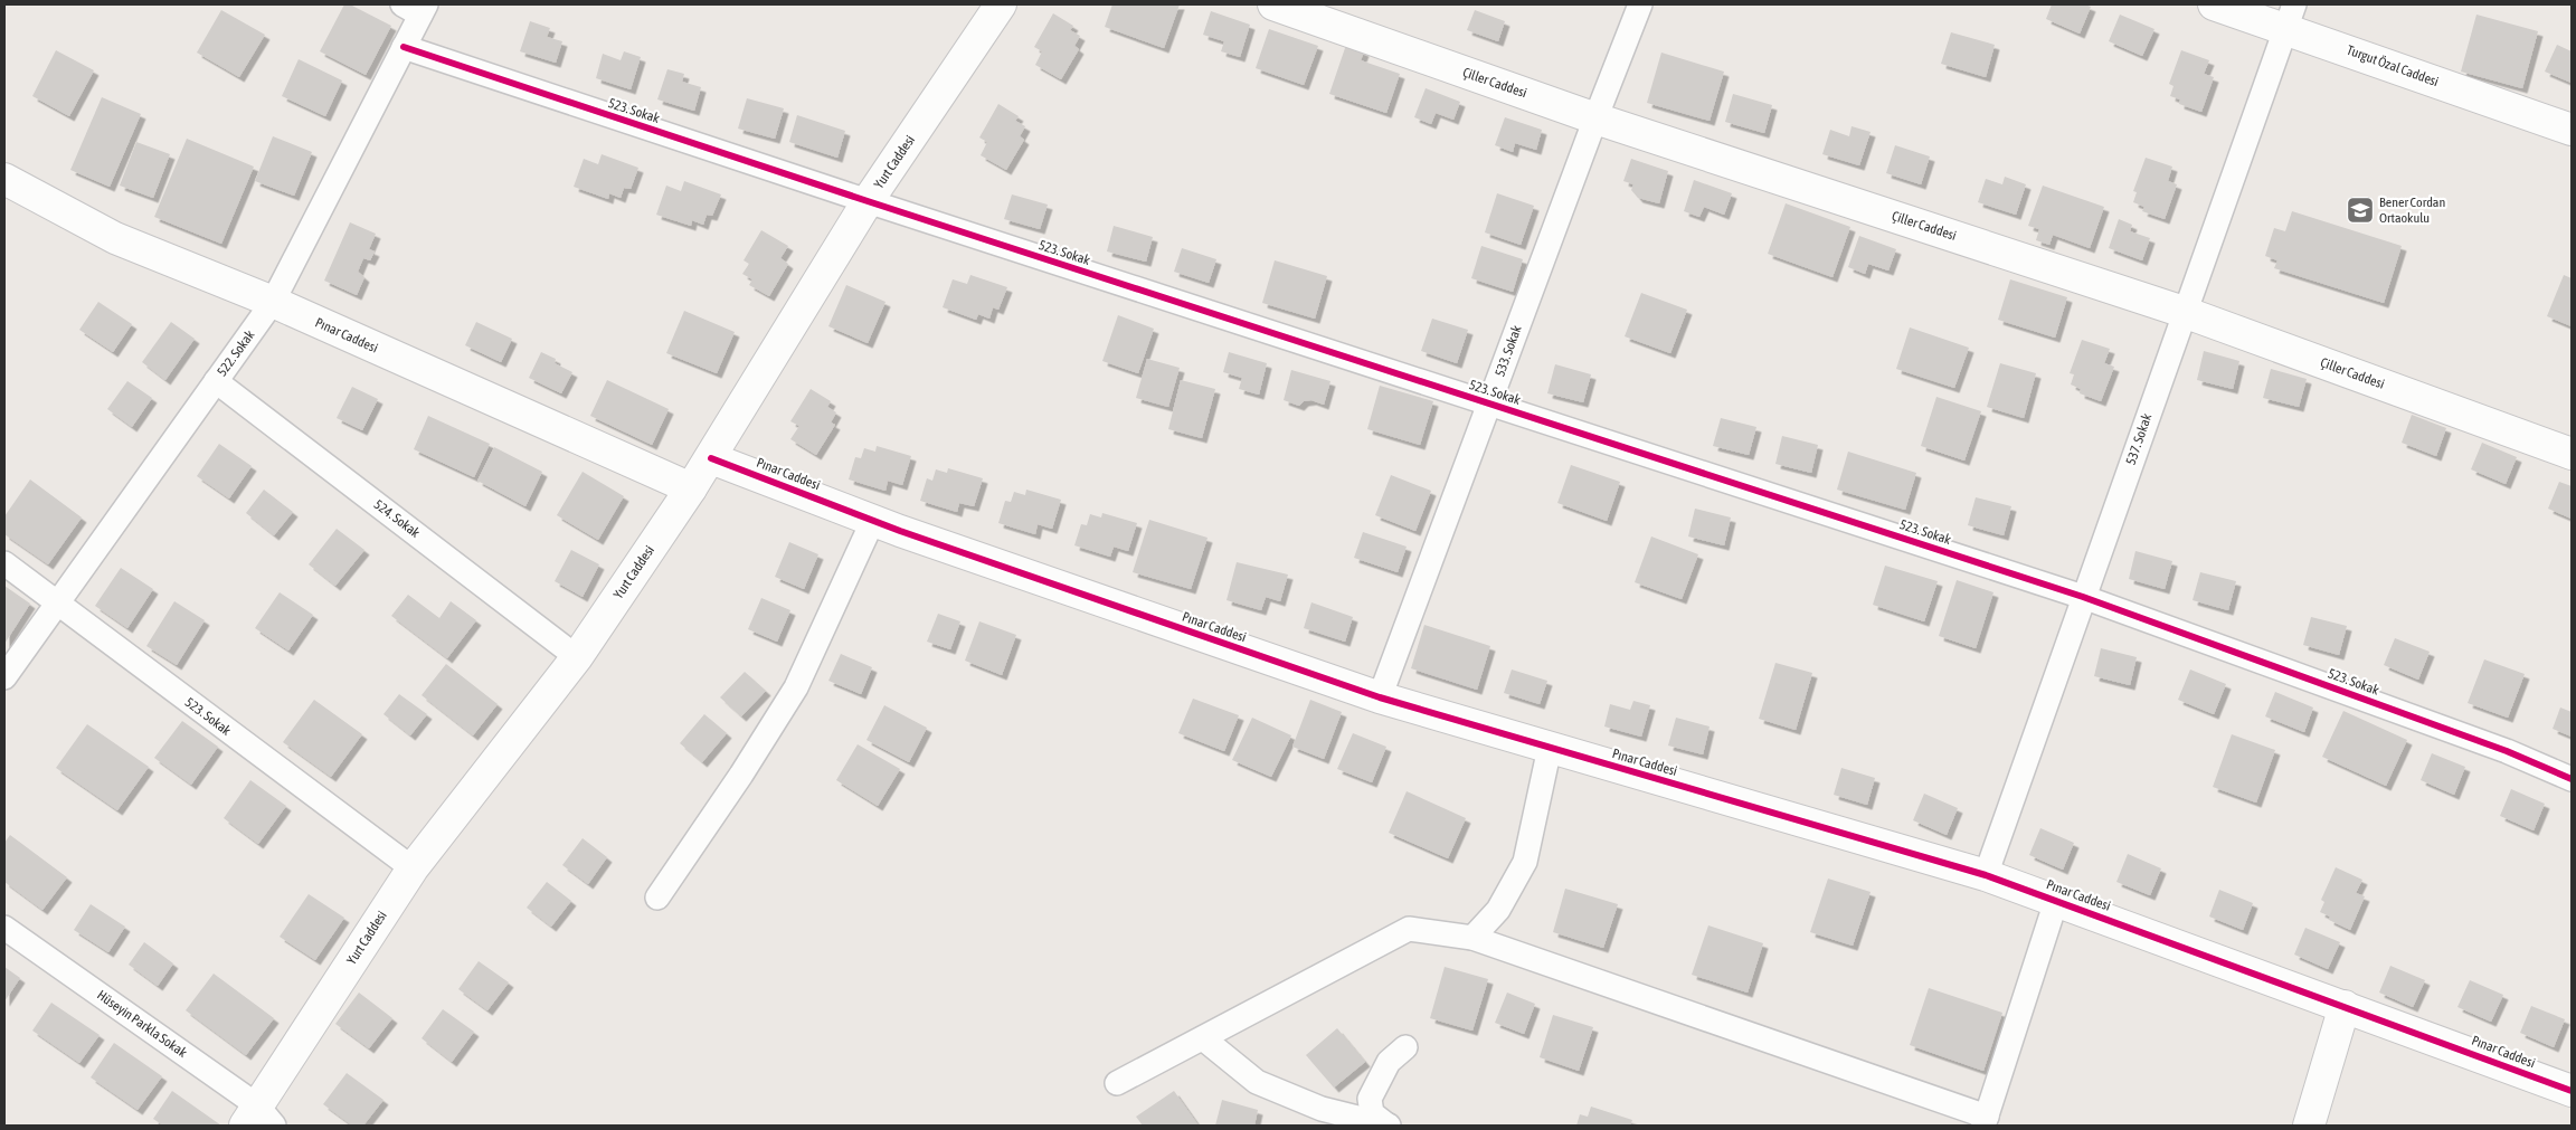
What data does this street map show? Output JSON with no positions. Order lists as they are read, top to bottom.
{
  "streets": {
    "street": [
      "Turgut Özal Caddesi",
      "Çiller Caddesi",
      "523. Sokak",
      "Yurt Caddesi",
      "Pınar Caddesi",
      "533. Sokak",
      "522. Sokak",
      "537. Sokak",
      "524. Sokak",
      "Hüseyin Parkla Sokak"
    ]
  },
  "crossings": [
    ["Turgut Özal Caddesi", "537. Sokak"],
    ["Çiller Caddesi", "533. Sokak"],
    ["Çiller Caddesi", "537. Sokak"],
    ["523. Sokak", "Yurt Caddesi"],
    ["523. Sokak", "533. Sokak"],
    ["523. Sokak", "522. Sokak"],
    ["523. Sokak", "537. Sokak"],
    ["Yurt Caddesi", "Pınar Caddesi"],
    ["Yurt Caddesi", "524. Sokak"],
    ["Yurt Caddesi", "Hüseyin Parkla Sokak"],
    ["Pınar Caddesi", "533. Sokak"],
    ["Pınar Caddesi", "522. Sokak"],
    ["Pınar Caddesi", "537. Sokak"],
    ["522. Sokak", "524. Sokak"]
  ],
  "places": {
    "school or university": ["Bener Cordan Ortaokulu"]
  }
}
